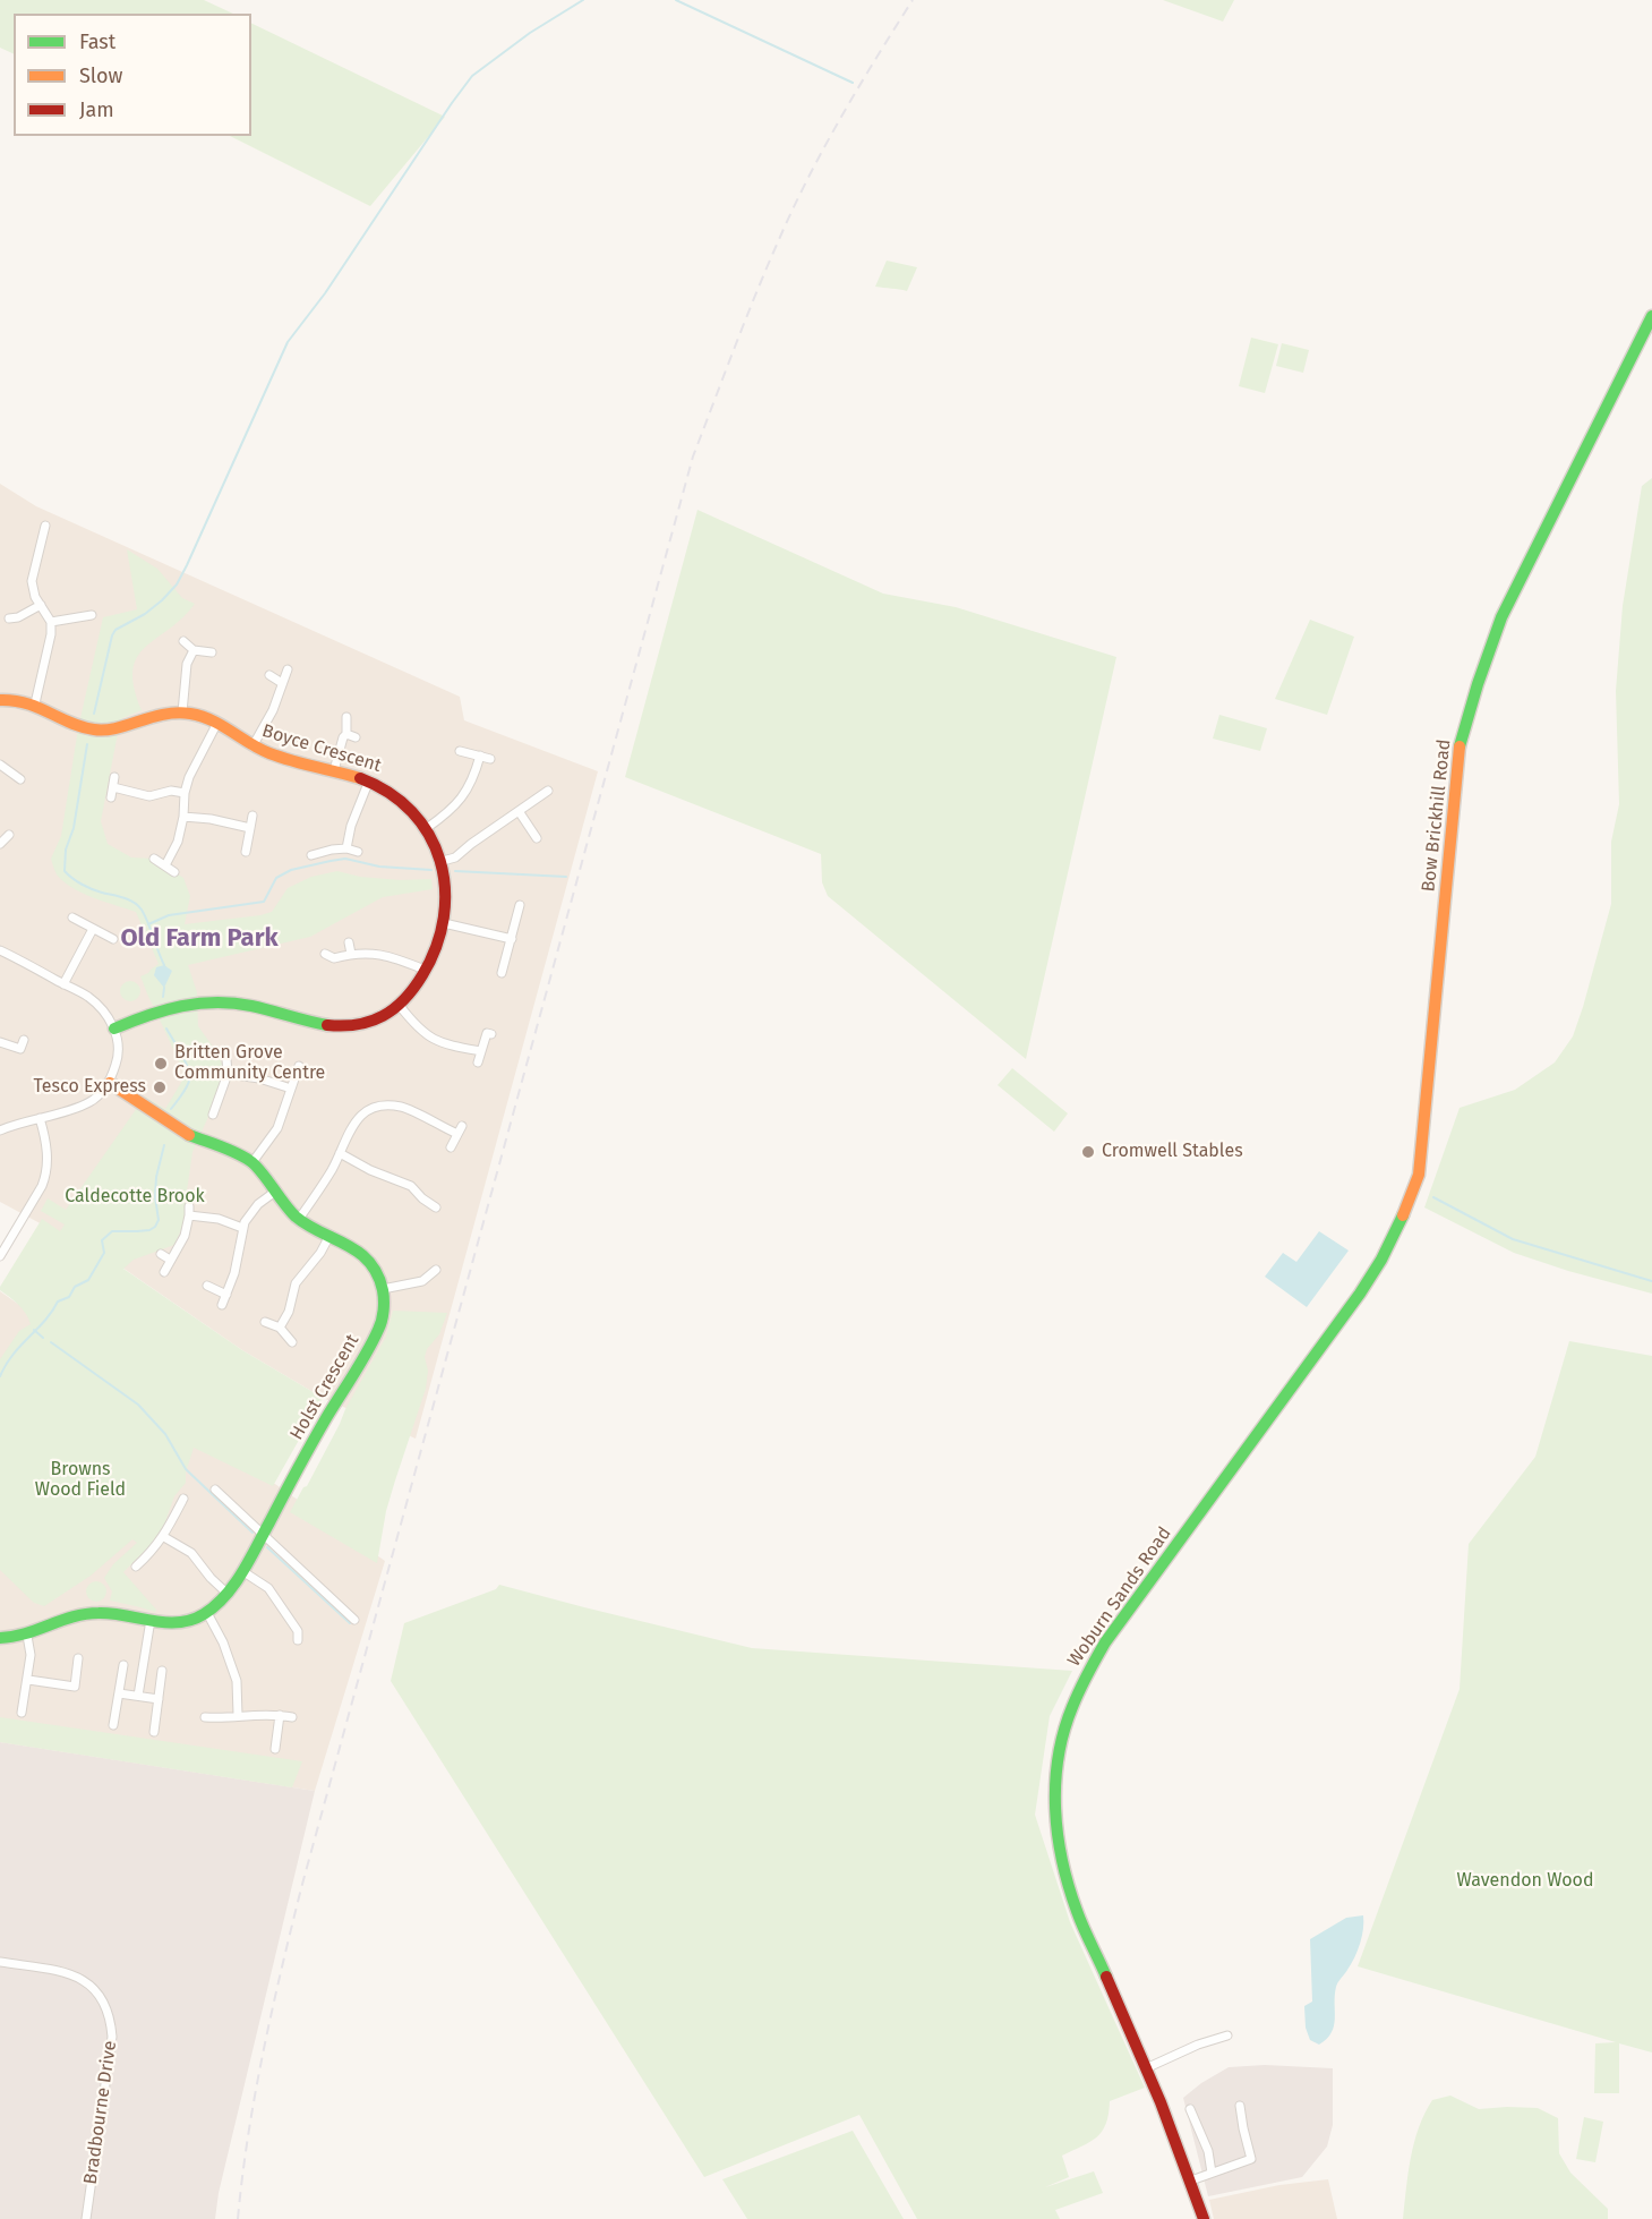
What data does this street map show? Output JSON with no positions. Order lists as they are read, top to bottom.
{
  "streets": {
    "street": [
      "Boyce Crescent",
      "Bow Brickhill Road",
      "Holst Crescent",
      "Woburn Sands Road",
      "Bradbourne Drive"
    ]
  },
  "crossings": [
    ["Bow Brickhill Road", "Woburn Sands Road"]
  ],
  "districts": ["Old Farm Park"],
  "parks": ["Caldecotte Brook", "Browns Wood Field", "Wavendon Wood"],
  "places": ["Britten Grove Community Centre", "Tesco Express", "Cromwell Stables"],
  "legend": ["Fast", "Slow", "Jam"]
}
